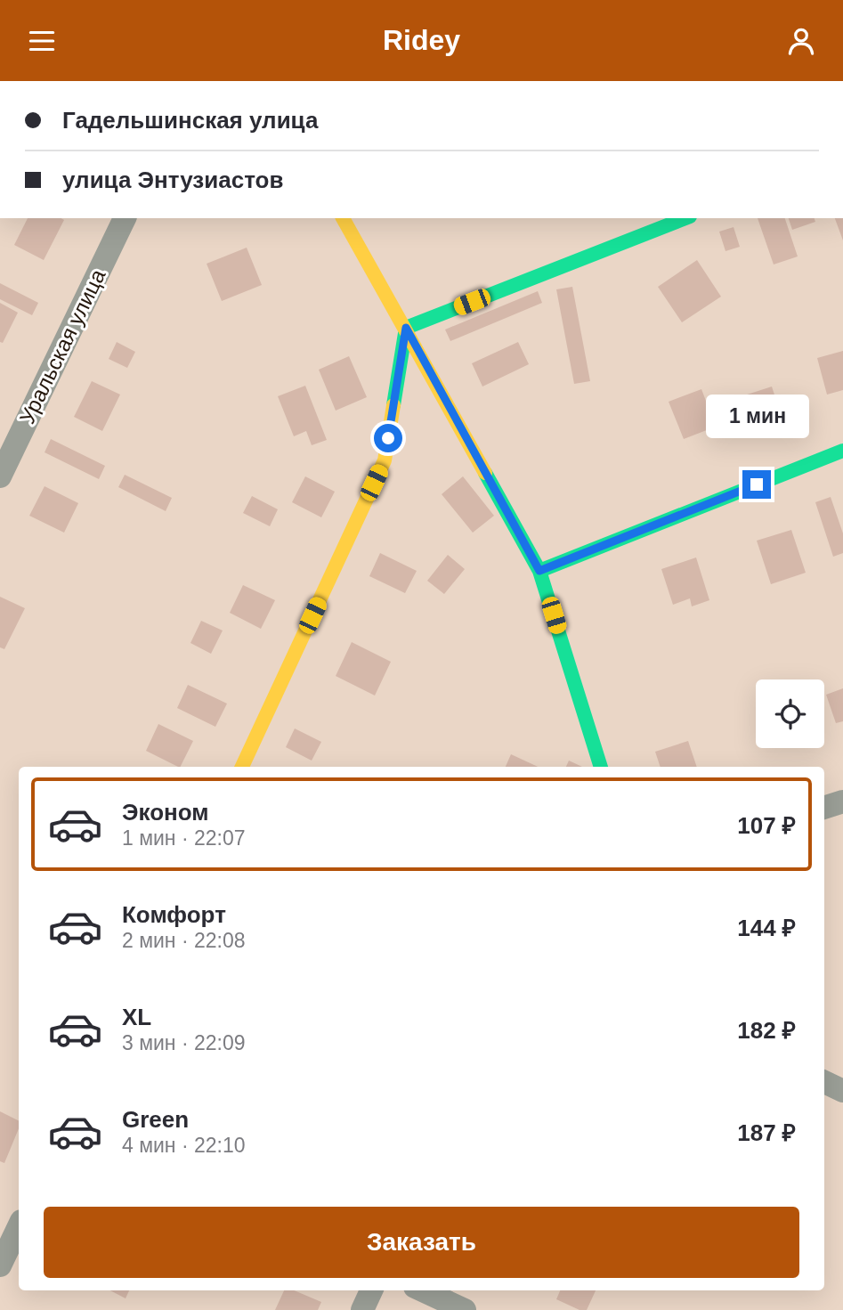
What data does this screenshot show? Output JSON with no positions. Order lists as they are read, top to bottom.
{
  "streets": {
    "street": ["Уральская улица"]
  },
  "page": {
    "header": "Ridey",
    "banner": ["Гадельшинская улица", "улица Энтузиастов"],
    "bubble": "1 мин",
    "list": [
      {
        "name": "Эконом",
        "note": "1 мин · 22:07",
        "value": "107 ₽"
      },
      {
        "name": "Комфорт",
        "note": "2 мин · 22:08",
        "value": "144 ₽"
      },
      {
        "name": "XL",
        "note": "3 мин · 22:09",
        "value": "182 ₽"
      },
      {
        "name": "Green",
        "note": "4 мин · 22:10",
        "value": "187 ₽"
      }
    ],
    "buttons": "Заказать"
  }
}
